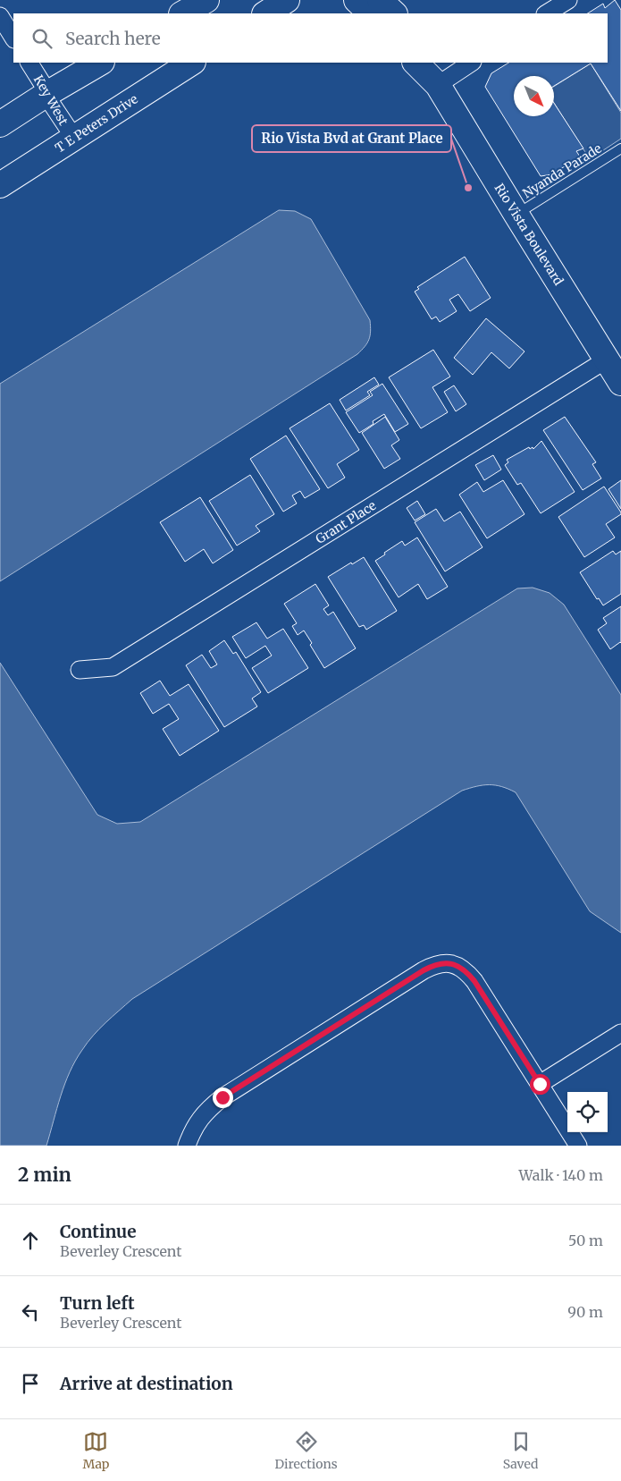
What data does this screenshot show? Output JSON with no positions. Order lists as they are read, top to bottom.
{
  "streets": {
    "street": [
      "Key West",
      "T E Peters Drive",
      "Rio Vista Boulevard",
      "Grant Place"
    ],
    "lane": ["Nyanda Parade"]
  },
  "crossings": [
    ["Key West", "T E Peters Drive"],
    ["Nyanda Parade", "Rio Vista Boulevard"],
    ["Rio Vista Boulevard", "Grant Place"]
  ],
  "places": ["Rio Vista Bvd at Grant Place"],
  "north": "bottom right",
  "page": {
    "search": "Search here",
    "heading": ["2 min", "Walk · 140 m"],
    "list": [
      ["Continue", "Beverley Crescent", "50 m"],
      ["Turn left", "Beverley Crescent", "90 m"],
      "Arrive at destination"
    ],
    "nav": ["Map", "Directions", "Saved"]
  }
}
